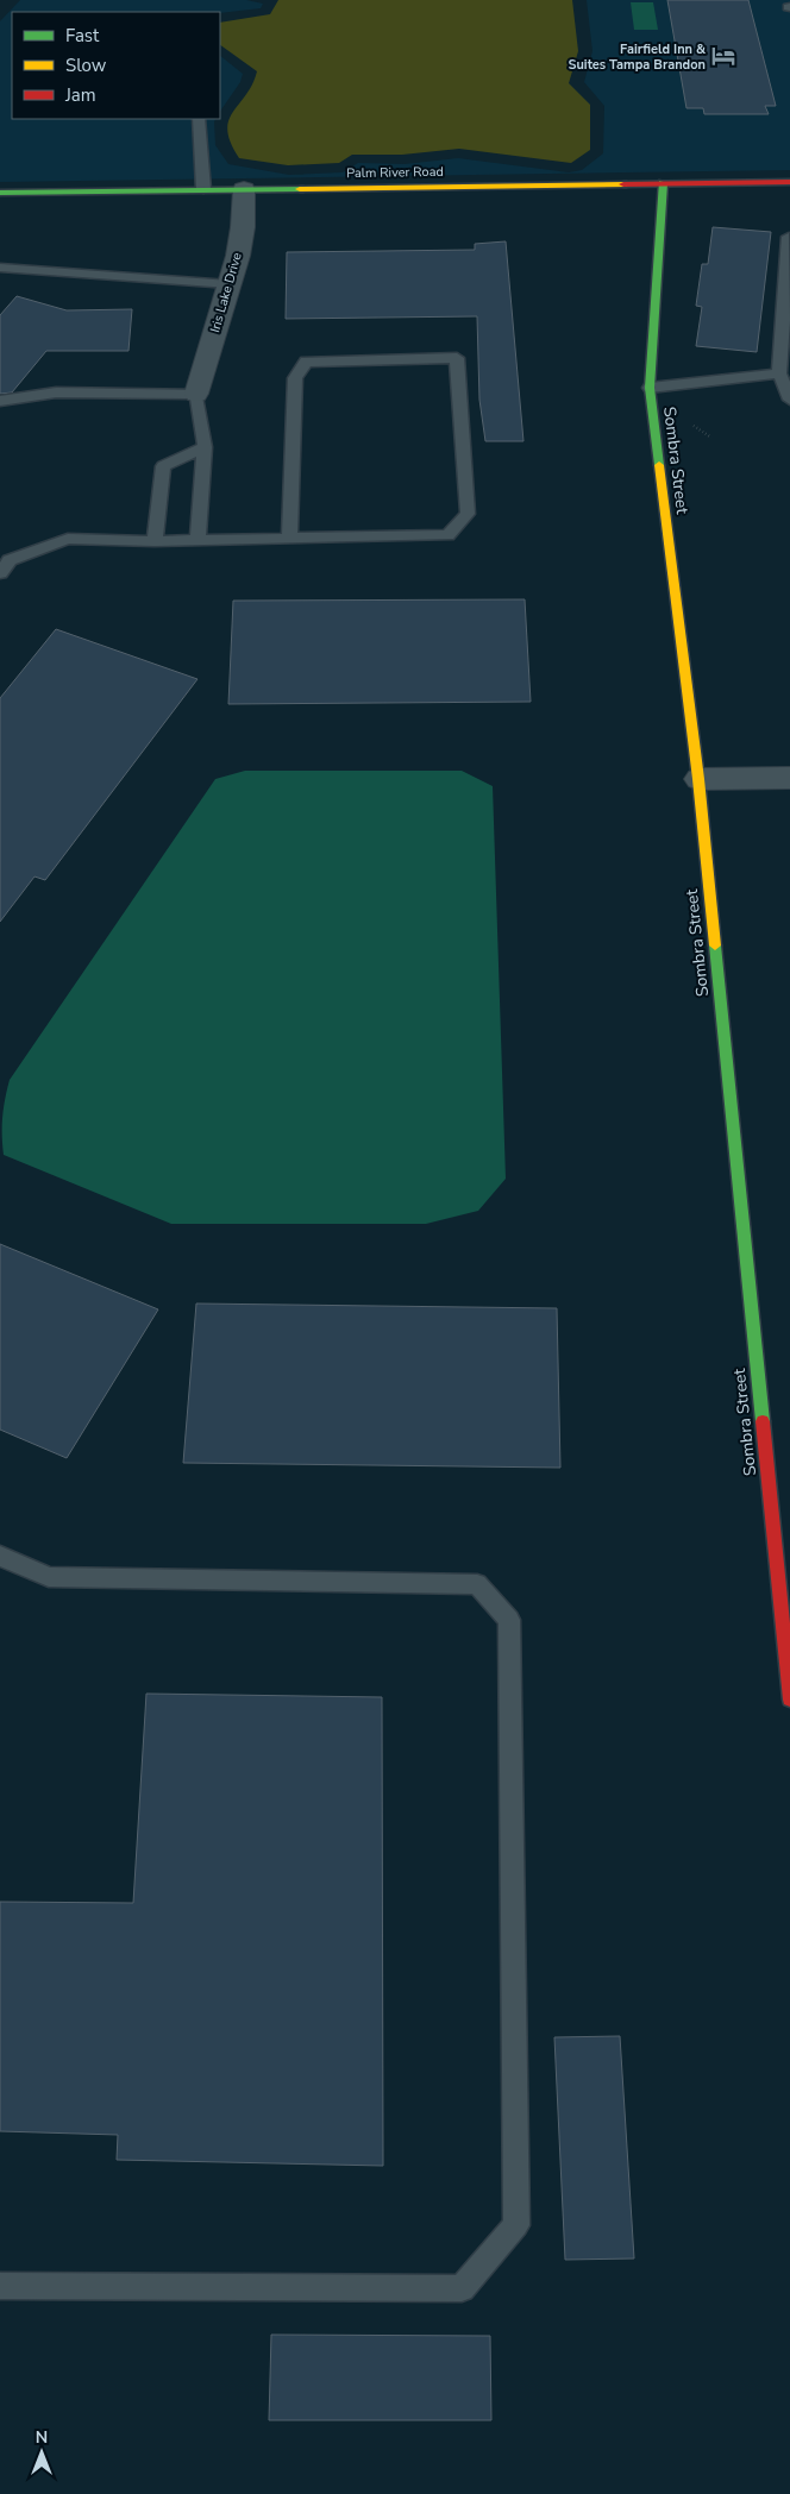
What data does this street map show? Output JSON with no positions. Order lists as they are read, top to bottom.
{
  "streets": {
    "street": ["Palm River Road", "Iris Lake Drive", "Sombra Street"]
  },
  "crossings": [
    ["Palm River Road", "Iris Lake Drive"],
    ["Palm River Road", "Sombra Street"]
  ],
  "places": {
    "hotel": ["Fairfield Inn & Suites Tampa Brandon"]
  },
  "legend": ["Fast", "Slow", "Jam"],
  "north": "top"
}
